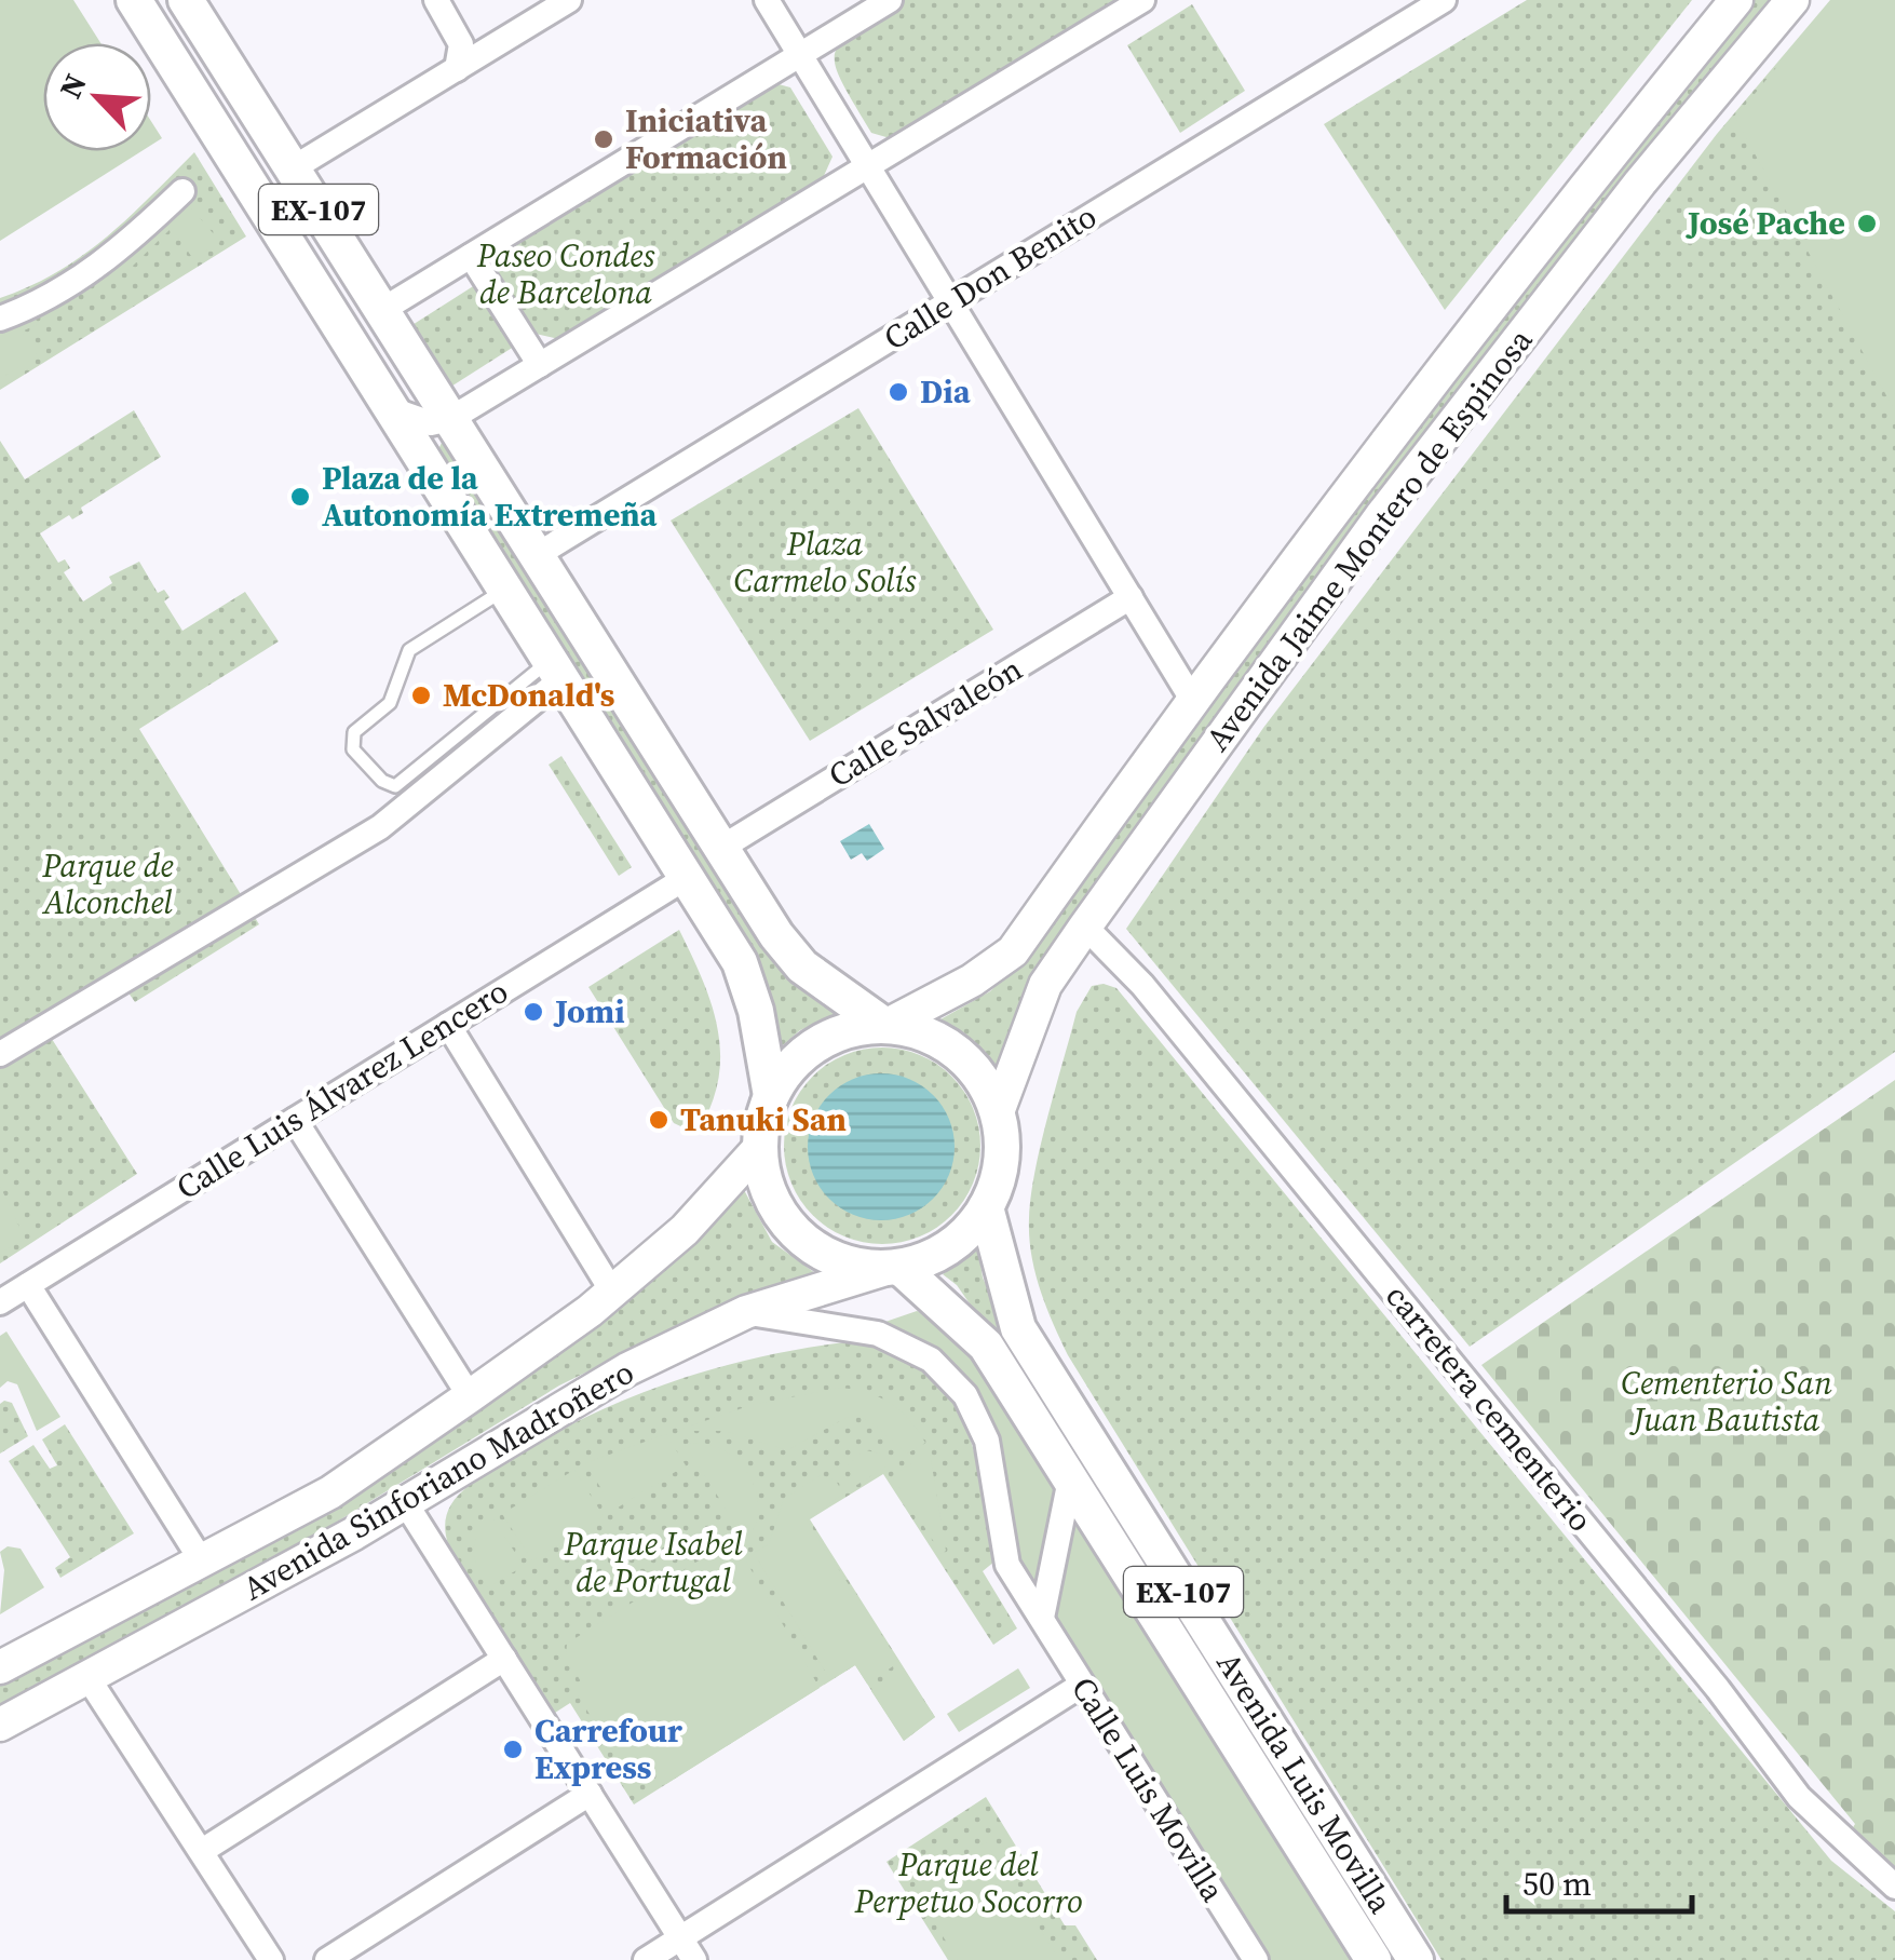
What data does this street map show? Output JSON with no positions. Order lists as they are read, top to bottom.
{
  "streets": {
    "main road": [
      "EX-107",
      "Avenida Jaime Montero de Espinosa",
      "Avenida Sinforiano Madroñero",
      "Avenida Luis Movilla"
    ],
    "street": [
      "Calle Don Benito",
      "Calle Salvaleón",
      "Calle Luis Álvarez Lencero",
      "carretera cementerio",
      "Calle Luis Movilla"
    ]
  },
  "crossings": [
    ["EX-107", "Calle Don Benito"],
    ["EX-107", "Avenida Jaime Montero de Espinosa"],
    ["EX-107", "Calle Salvaleón"],
    ["EX-107", "Calle Luis Álvarez Lencero"],
    ["EX-107", "Avenida Sinforiano Madroñero"],
    ["EX-107", "Avenida Luis Movilla"],
    ["Avenida Jaime Montero de Espinosa", "carretera cementerio"],
    ["Avenida Jaime Montero de Espinosa", "Avenida Sinforiano Madroñero"],
    ["Avenida Jaime Montero de Espinosa", "Avenida Luis Movilla"],
    ["Avenida Sinforiano Madroñero", "Avenida Luis Movilla"],
    ["Avenida Sinforiano Madroñero", "Calle Luis Movilla"]
  ],
  "parks": [
    "Paseo Condes de Barcelona",
    "Plaza Carmelo Solís",
    "Parque de Alconchel",
    "Cementerio San Juan Bautista",
    "Parque Isabel de Portugal",
    "Parque del Perpetuo Socorro"
  ],
  "places": [
    "Iniciativa Formación",
    "José Pache",
    "Dia",
    "Plaza de la Autonomía Extremeña",
    "McDonald's",
    "Jomi",
    "Tanuki San",
    "Carrefour Express"
  ],
  "scale_bar": "50 m",
  "north": "top left"
}
